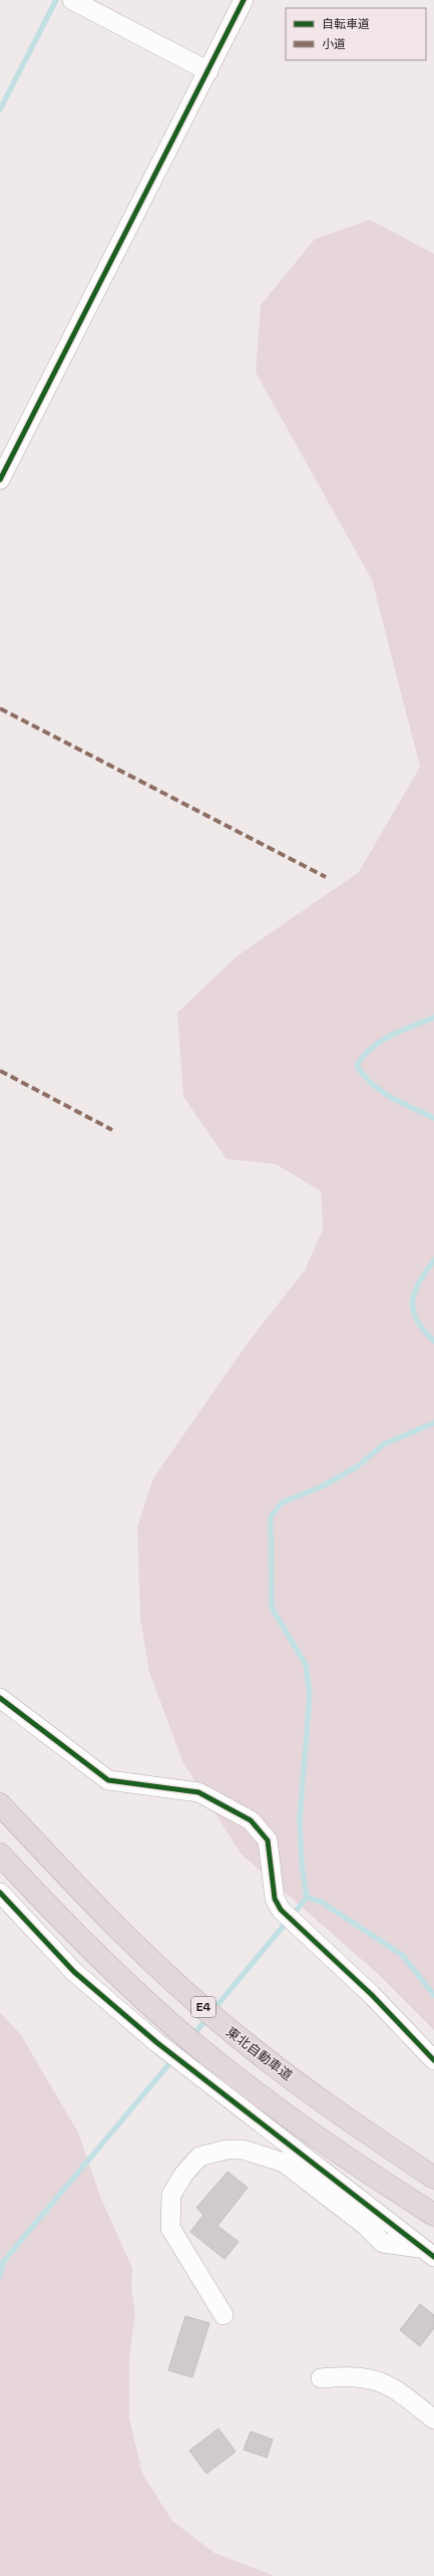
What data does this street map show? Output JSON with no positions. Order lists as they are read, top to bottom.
{
  "streets": {
    "highway": ["E4", "東北自動車道"]
  },
  "legend": ["自転車道", "小道"]
}
